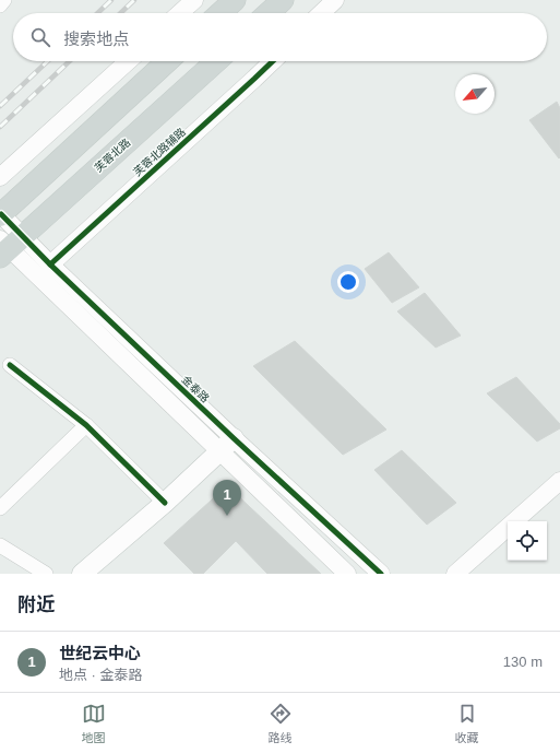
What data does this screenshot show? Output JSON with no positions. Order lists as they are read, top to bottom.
{
  "streets": {
    "main road": ["芙蓉北路"],
    "street": ["芙蓉北路辅路", "金泰路"]
  },
  "crossings": [
    ["芙蓉北路辅路", "金泰路"],
    ["芙蓉北路", "金泰路"]
  ],
  "north": "bottom left",
  "page": {
    "search": "搜索地点",
    "pins": "1",
    "heading": "附近",
    "list": [
      {
        "mark": "1",
        "name": "世纪云中心",
        "note": "地点 · 金泰路",
        "value": "130 m"
      }
    ],
    "nav": ["地图", "路线", "收藏"]
  }
}
